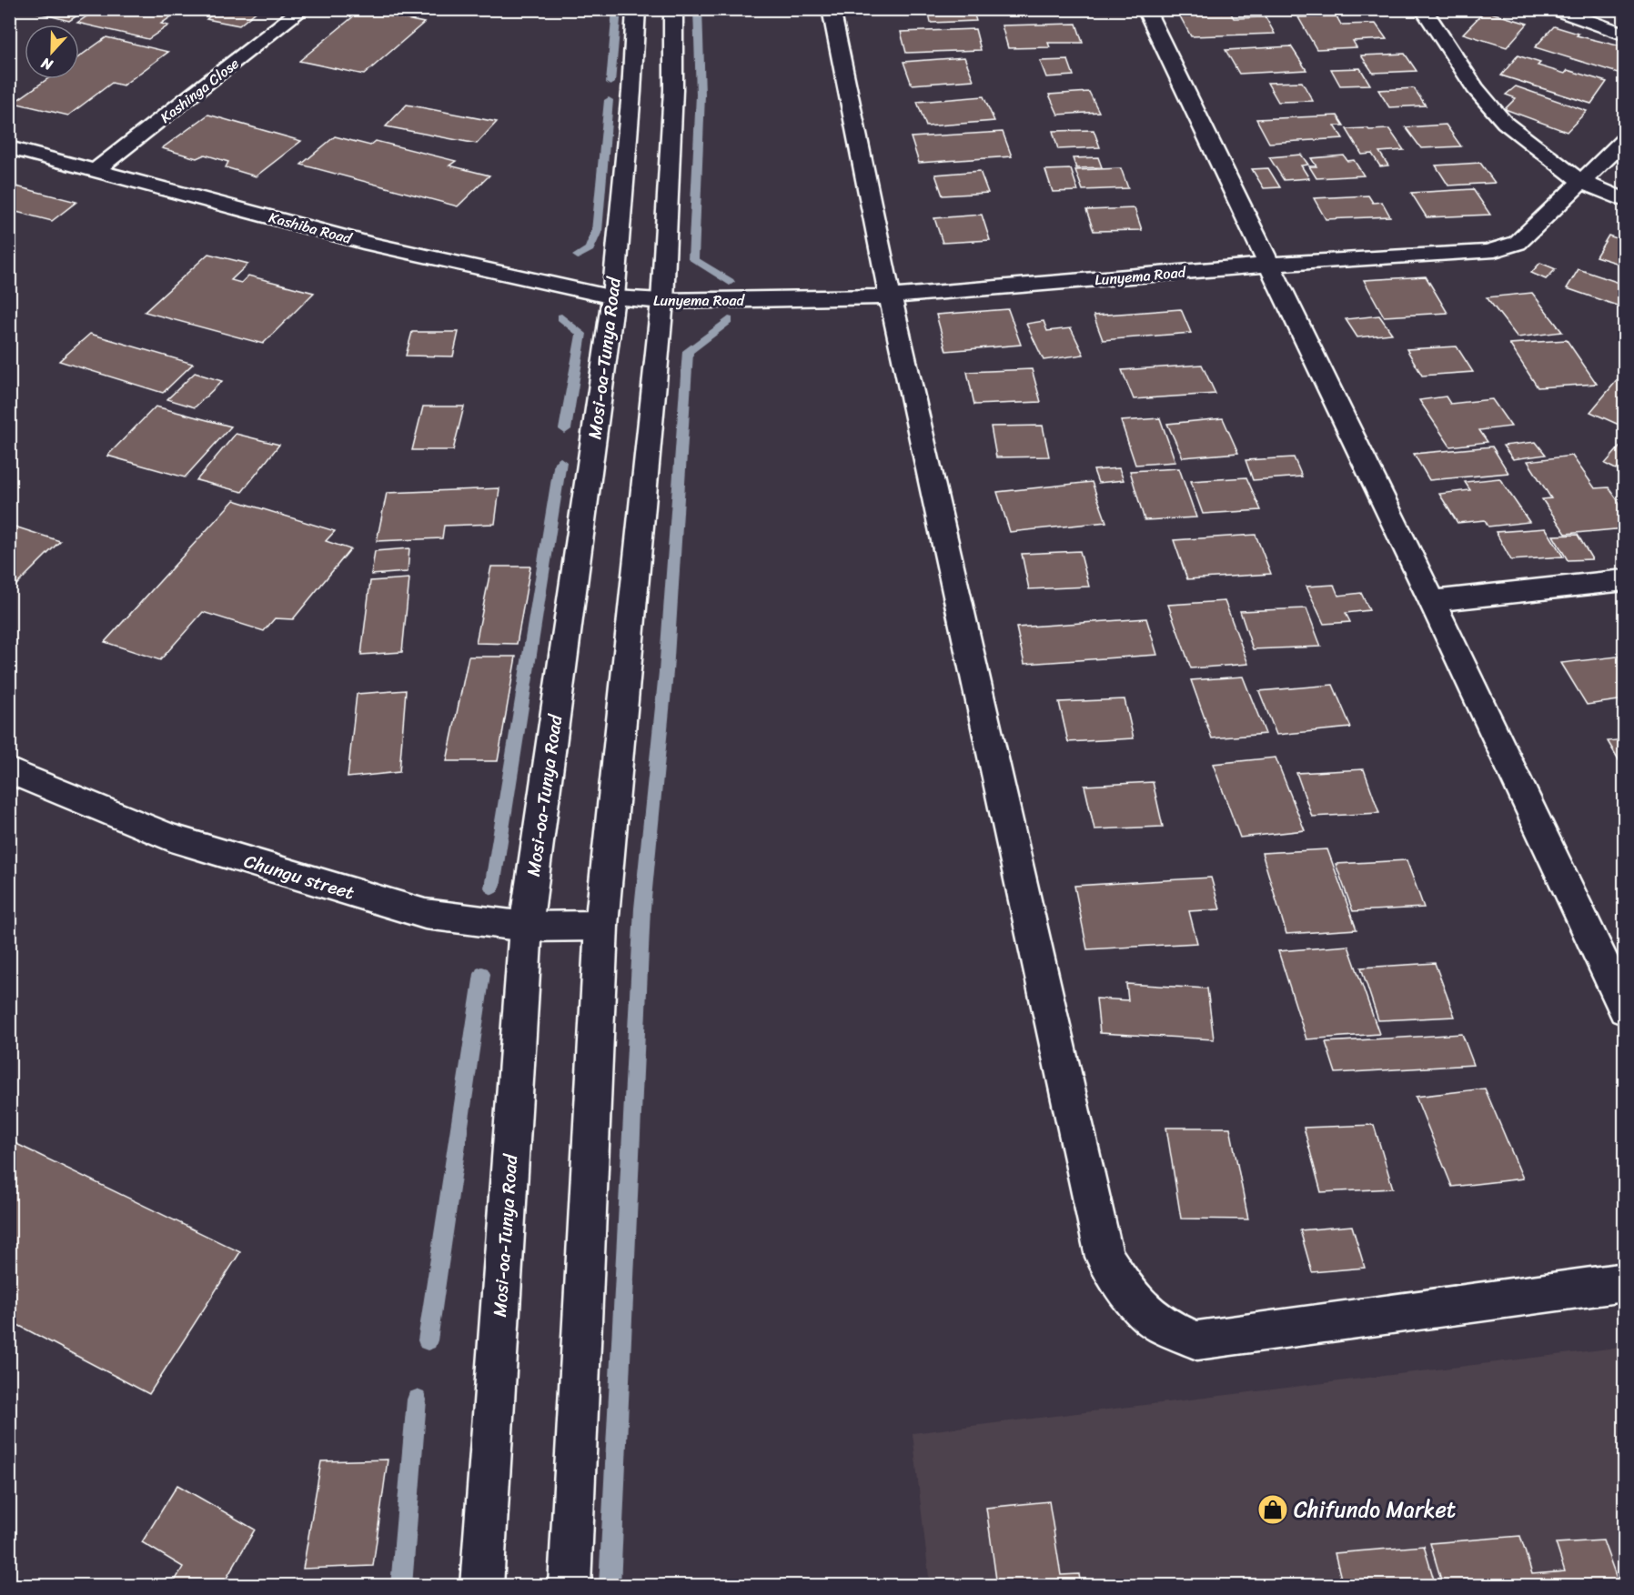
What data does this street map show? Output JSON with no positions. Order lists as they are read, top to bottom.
{
  "streets": {
    "street": [
      "Kashinga Close",
      "Kashiba Road",
      "Lunyema Road",
      "Mosi-oa-Tunya Road",
      "Chungu street"
    ]
  },
  "crossings": [
    ["Kashinga Close", "Kashiba Road"],
    ["Kashiba Road", "Lunyema Road"],
    ["Kashiba Road", "Mosi-oa-Tunya Road"],
    ["Lunyema Road", "Mosi-oa-Tunya Road"],
    ["Mosi-oa-Tunya Road", "Chungu street"]
  ],
  "places": {
    "shop": ["Chifundo Market"]
  },
  "north": "bottom"
}
